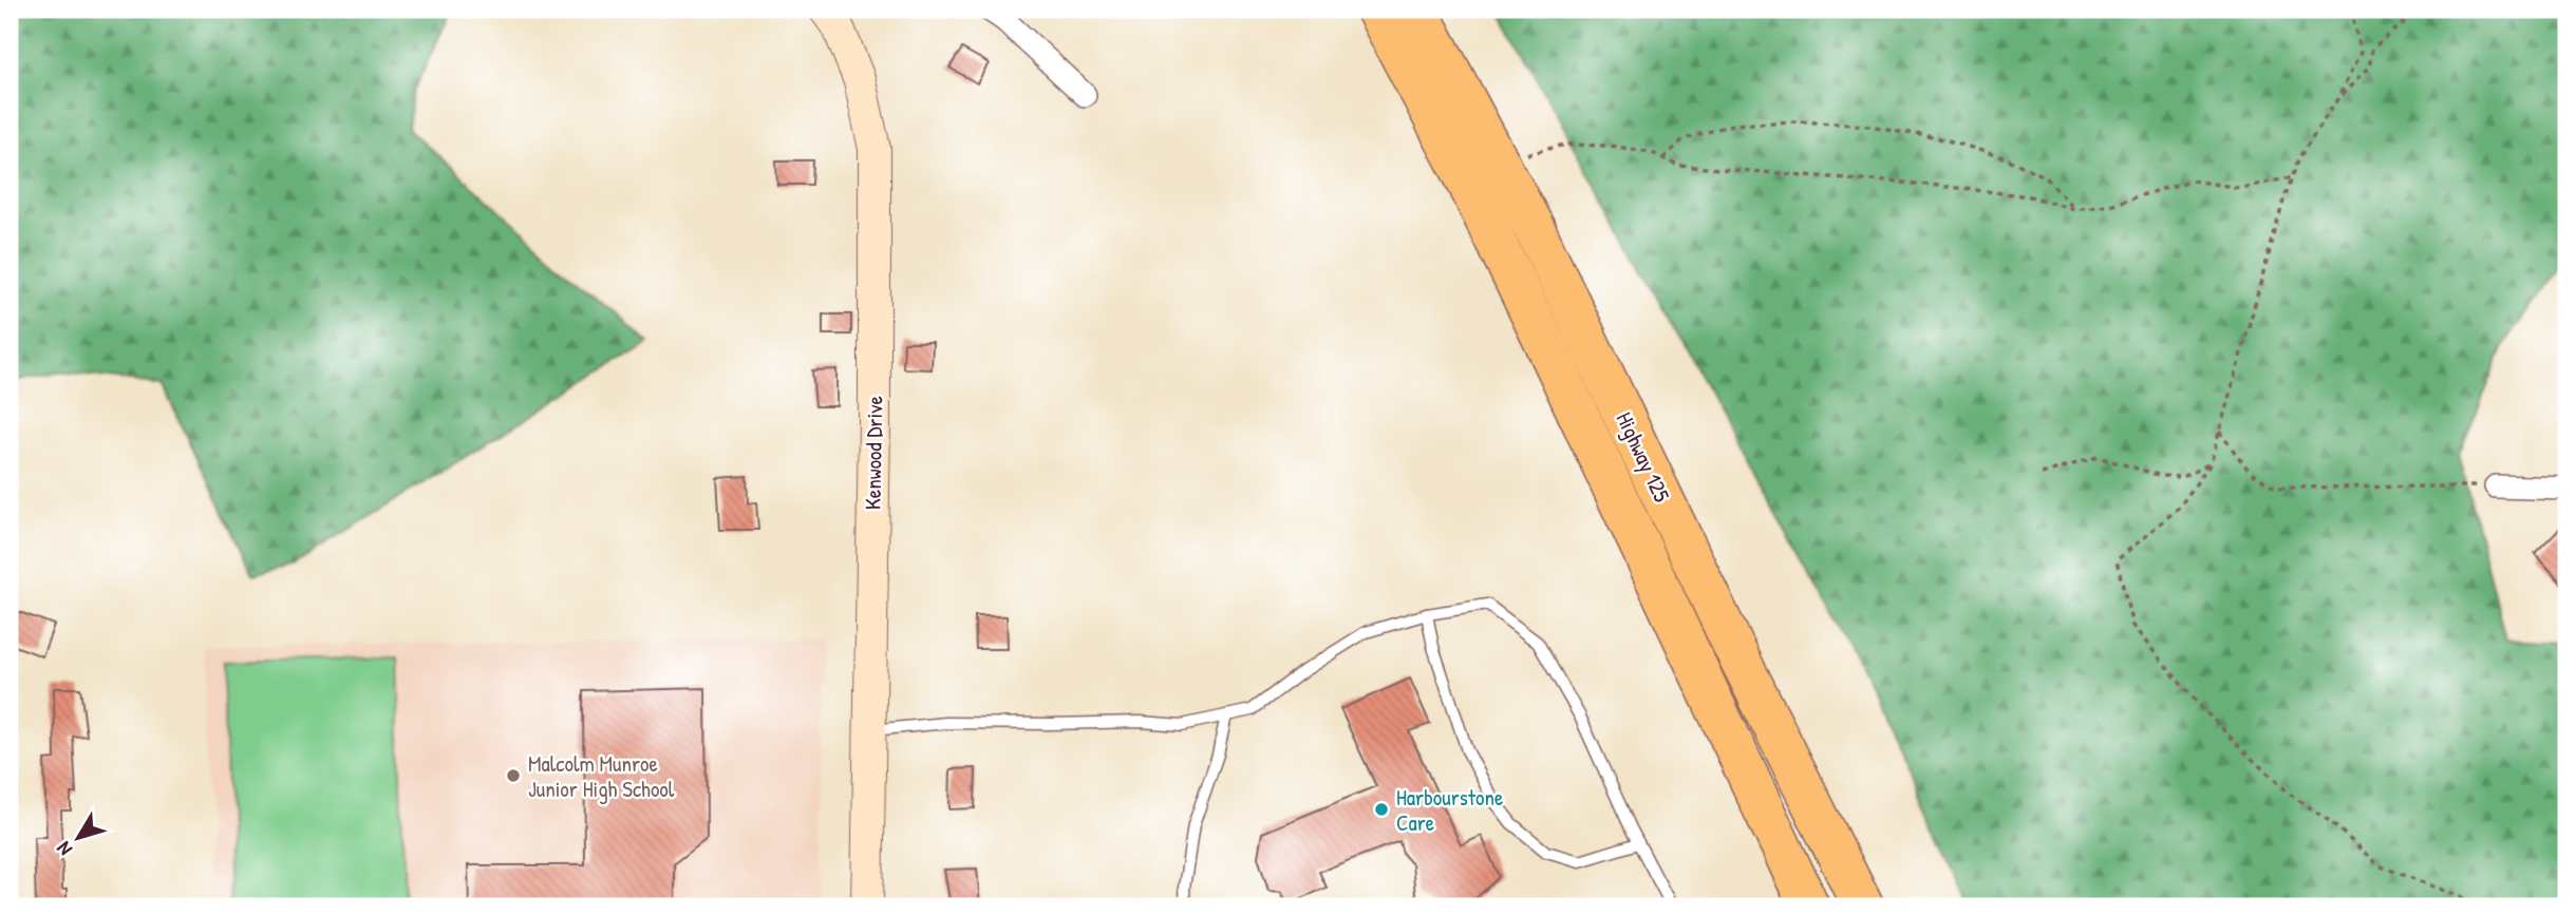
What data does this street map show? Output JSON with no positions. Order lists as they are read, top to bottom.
{
  "streets": {
    "highway": ["Highway 125"],
    "street": ["Kenwood Drive"]
  },
  "places": ["Malcolm Munroe Junior High School", "Harbourstone Care"],
  "north": "bottom left"
}
